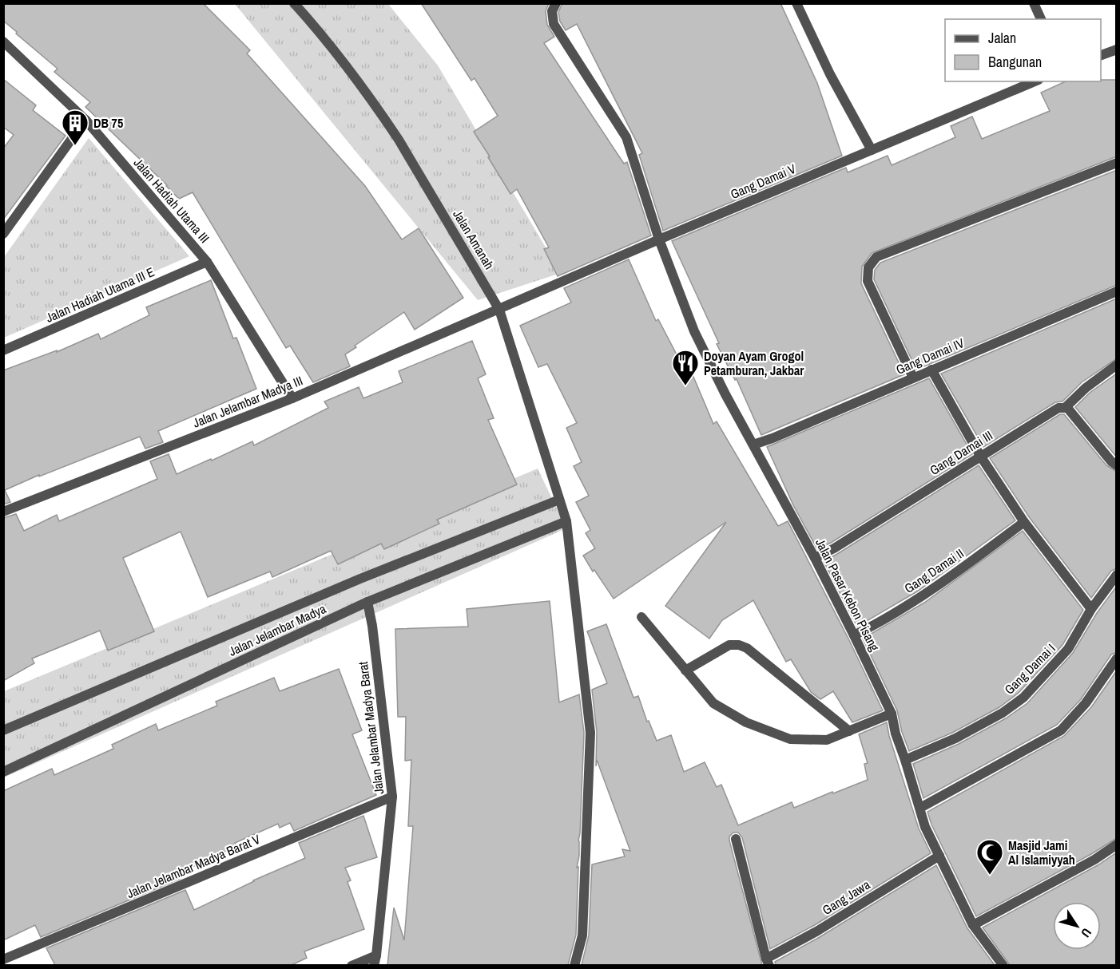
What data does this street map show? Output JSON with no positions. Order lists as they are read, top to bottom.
{
  "streets": {
    "street": [
      "Gang Damai V",
      "Jalan Hadiah Utama III",
      "Jalan Amanah",
      "Jalan Hadiah Utama III E",
      "Gang Damai IV",
      "Jalan Jelambar Madya III",
      "Gang Damai III",
      "Gang Damai II",
      "Jalan Pasar Kebon Pisang",
      "Jalan Jelambar Madya",
      "Gang Damai I",
      "Jalan Jelambar Madya Barat",
      "Jalan Jelambar Madya Barat V",
      "Gang Jawa"
    ]
  },
  "crossings": [
    ["Gang Damai V", "Jalan Amanah"],
    ["Gang Damai V", "Jalan Jelambar Madya III"],
    ["Gang Damai V", "Jalan Pasar Kebon Pisang"],
    ["Jalan Hadiah Utama III", "Jalan Hadiah Utama III E"],
    ["Jalan Hadiah Utama III", "Jalan Jelambar Madya III"],
    ["Jalan Amanah", "Jalan Jelambar Madya III"],
    ["Jalan Amanah", "Jalan Jelambar Madya"],
    ["Gang Damai IV", "Jalan Pasar Kebon Pisang"],
    ["Gang Damai III", "Jalan Pasar Kebon Pisang"],
    ["Gang Damai II", "Jalan Pasar Kebon Pisang"],
    ["Jalan Pasar Kebon Pisang", "Gang Damai I"],
    ["Jalan Pasar Kebon Pisang", "Gang Jawa"],
    ["Jalan Jelambar Madya", "Jalan Jelambar Madya Barat"],
    ["Jalan Jelambar Madya Barat", "Jalan Jelambar Madya Barat V"]
  ],
  "places": {
    "building": ["DB 75"],
    "restaurant": ["Doyan Ayam Grogol Petamburan, Jakbar"],
    "mosque": ["Masjid Jami Al Islamiyyah"]
  },
  "legend": ["Jalan", "Bangunan"],
  "north": "bottom right"
}
